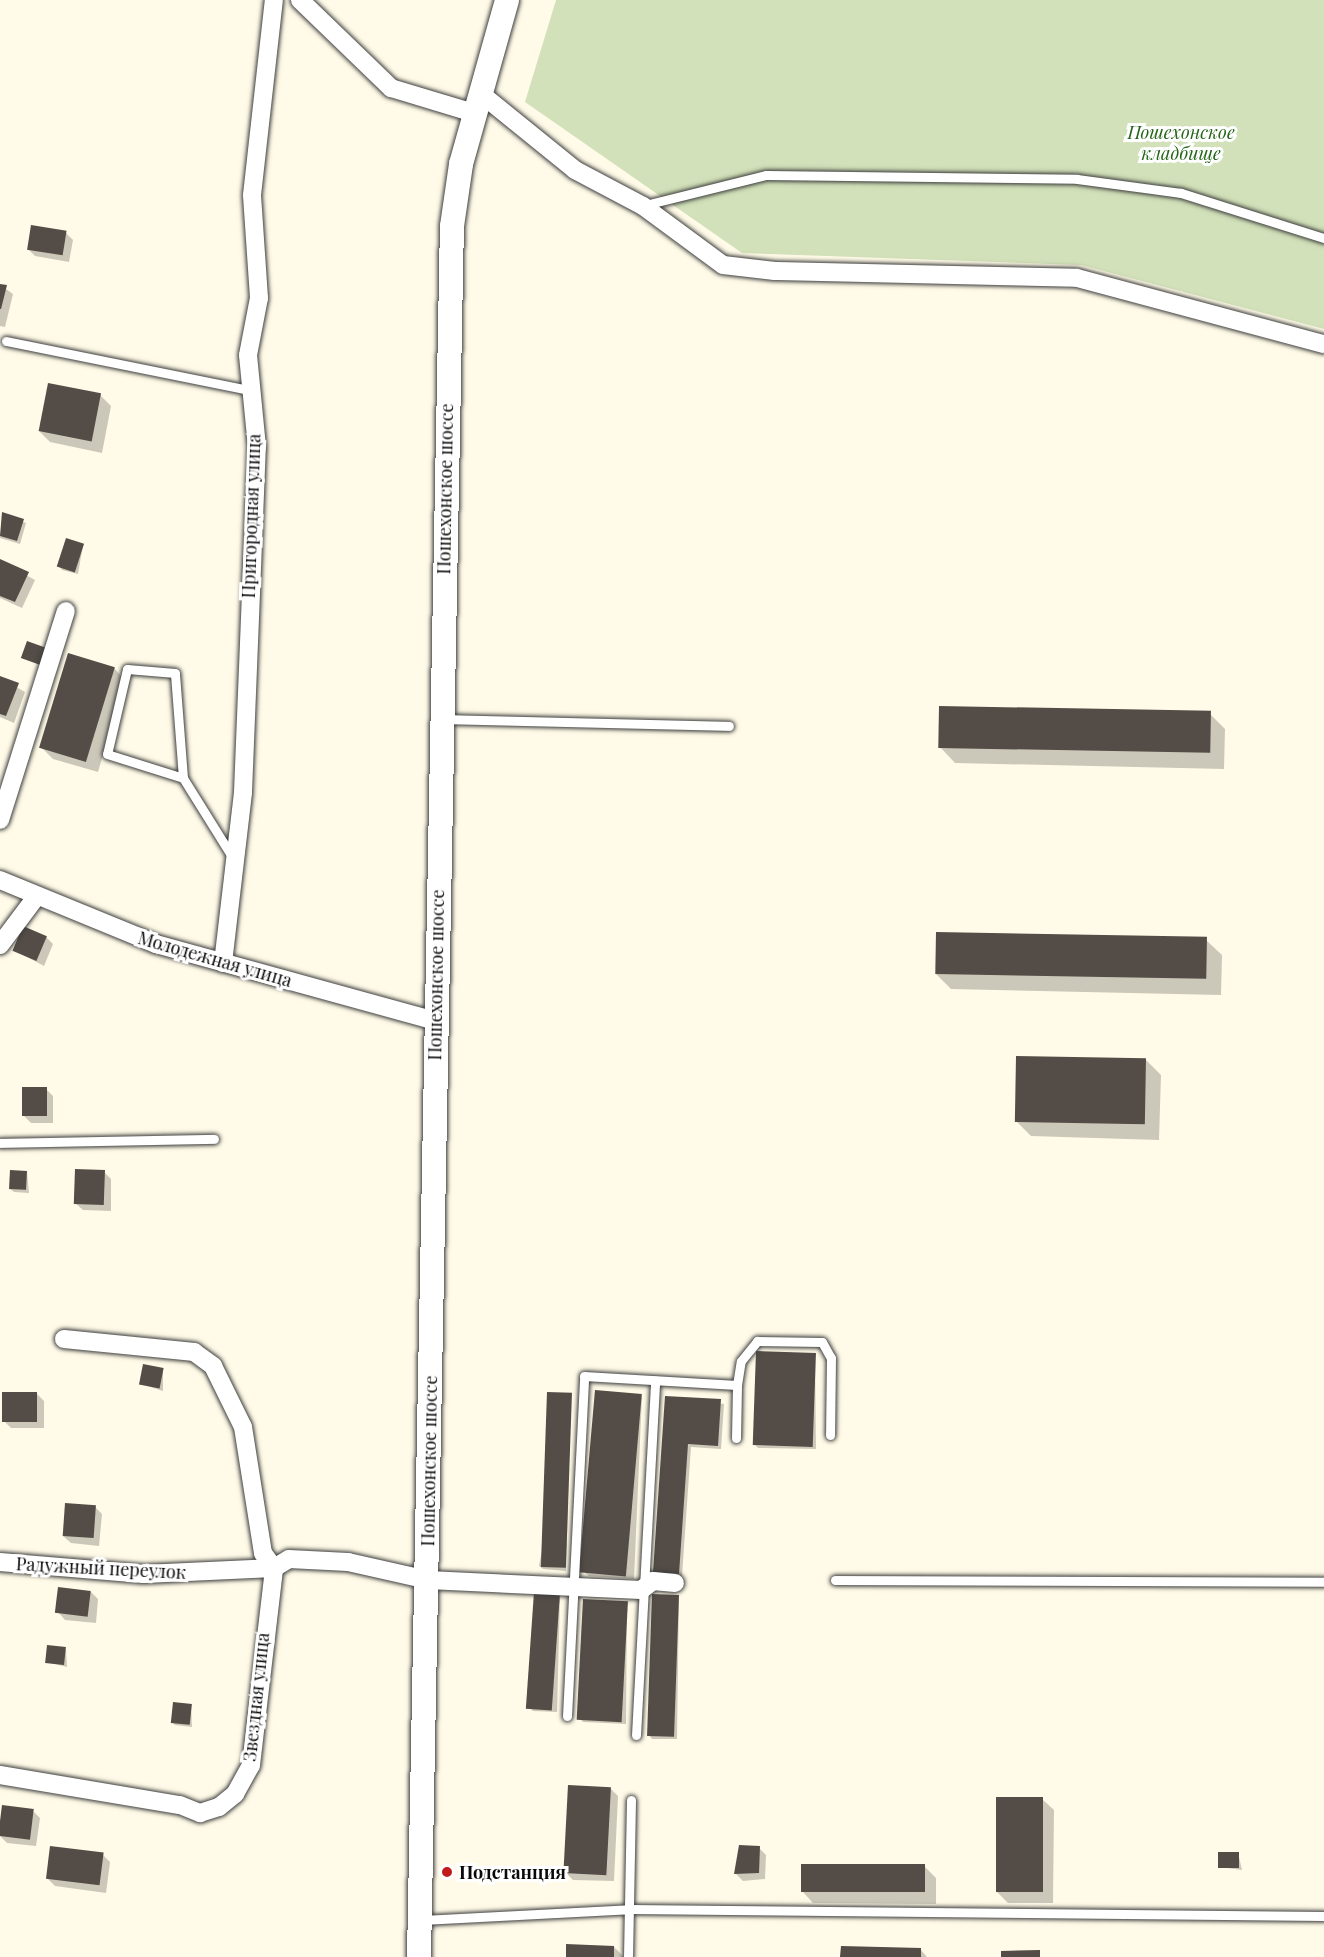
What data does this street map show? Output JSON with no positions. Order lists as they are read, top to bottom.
{
  "streets": {
    "street": [
      "Пошехонское шоссе",
      "Пригородная улица",
      "Молодежная улица",
      "Радужный переулок",
      "Звездная улица"
    ]
  },
  "crossings": [
    ["Пошехонское шоссе", "Молодежная улица"],
    ["Пошехонское шоссе", "Радужный переулок"],
    ["Пригородная улица", "Молодежная улица"],
    ["Радужный переулок", "Звездная улица"]
  ],
  "parks": ["Пошехонское кладбище"],
  "places": ["Подстанция"]
}
